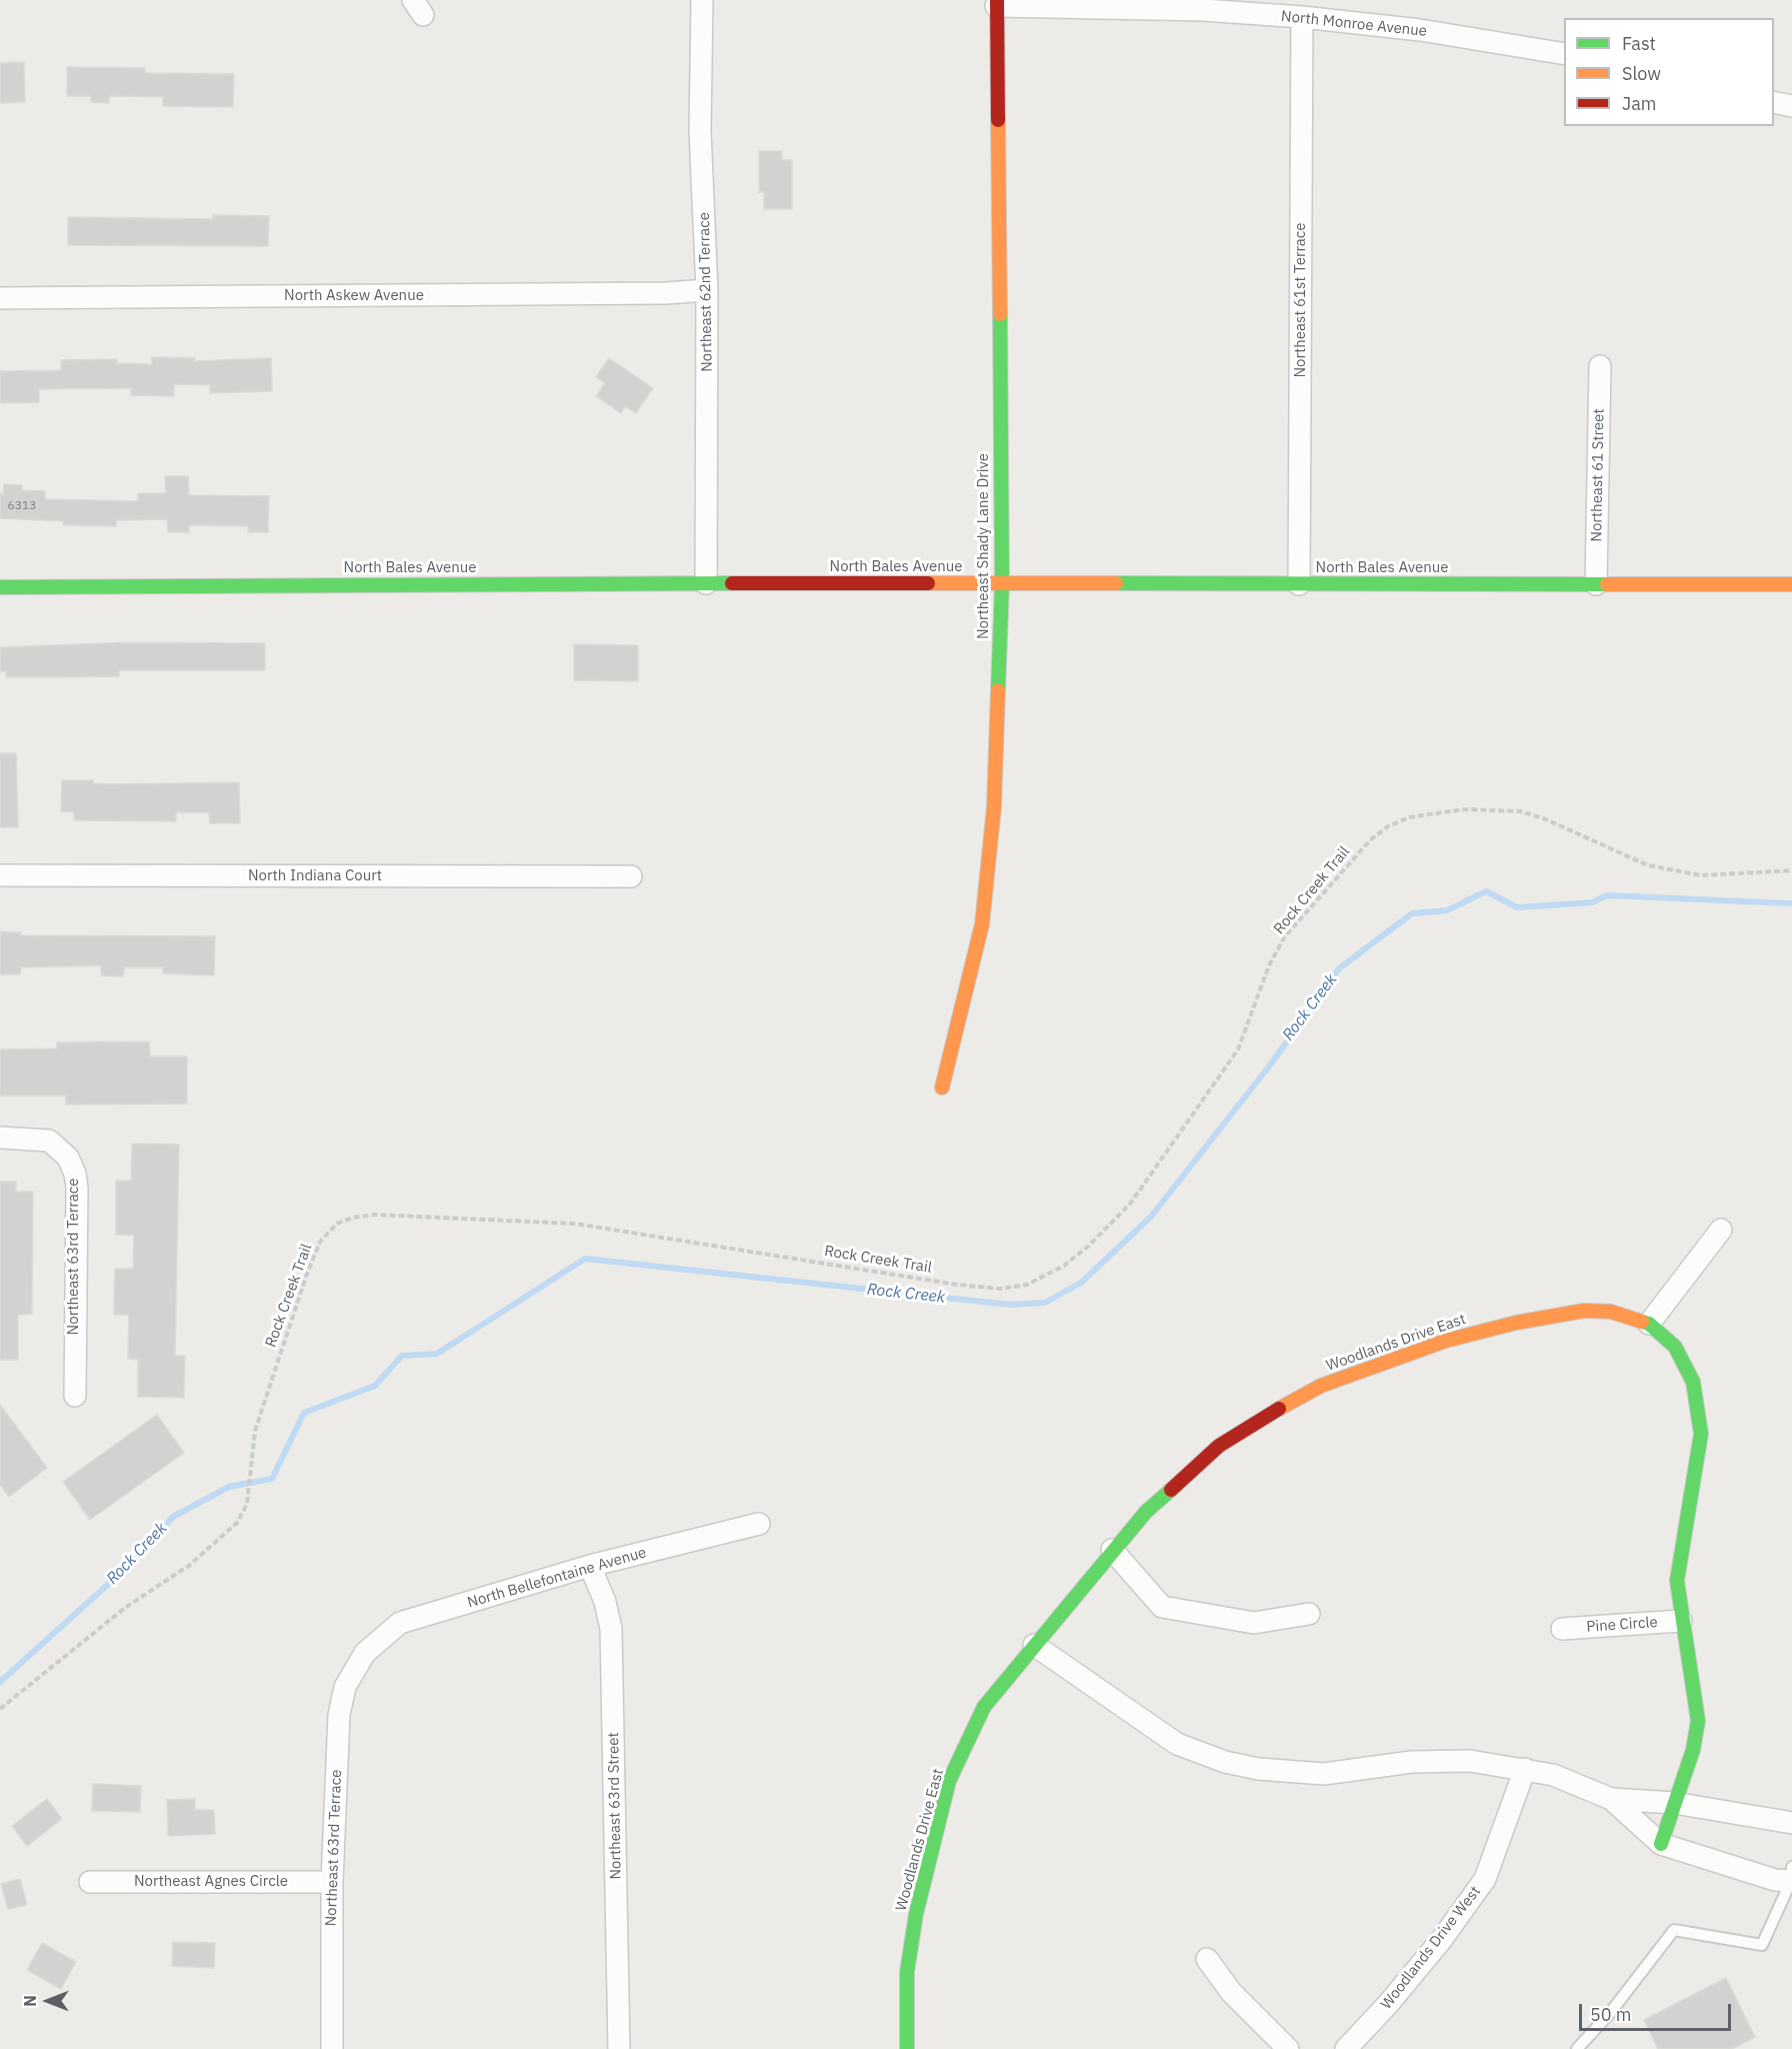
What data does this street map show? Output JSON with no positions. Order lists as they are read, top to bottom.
{
  "streets": {
    "street": [
      "North Monroe Avenue",
      "Northeast 62nd Terrace",
      "North Askew Avenue",
      "Northeast 61st Terrace",
      "Northeast 61 Street",
      "Northeast Shady Lane Drive",
      "North Bales Avenue",
      "North Indiana Court",
      "Northeast 63rd Terrace",
      "Woodlands Drive East",
      "North Bellefontaine Avenue",
      "Pine Circle",
      "Northeast 63rd Street",
      "Northeast Agnes Circle",
      "Woodlands Drive West"
    ],
    "path": ["Rock Creek Trail"]
  },
  "crossings": [
    ["North Monroe Avenue", "Northeast 61st Terrace"],
    ["North Monroe Avenue", "Northeast Shady Lane Drive"],
    ["Northeast 62nd Terrace", "North Askew Avenue"],
    ["Northeast 62nd Terrace", "North Bales Avenue"],
    ["Northeast 61st Terrace", "North Bales Avenue"],
    ["Northeast 61 Street", "North Bales Avenue"],
    ["Northeast Shady Lane Drive", "North Bales Avenue"],
    ["Northeast 63rd Terrace", "North Bellefontaine Avenue"],
    ["Northeast 63rd Terrace", "Northeast Agnes Circle"],
    ["Woodlands Drive East", "Pine Circle"],
    ["North Bellefontaine Avenue", "Northeast 63rd Street"]
  ],
  "water": ["Rock Creek"],
  "house_numbers": ["6313"],
  "legend": ["Fast", "Slow", "Jam"],
  "scale_bar": "50 m",
  "north": "left"
}
